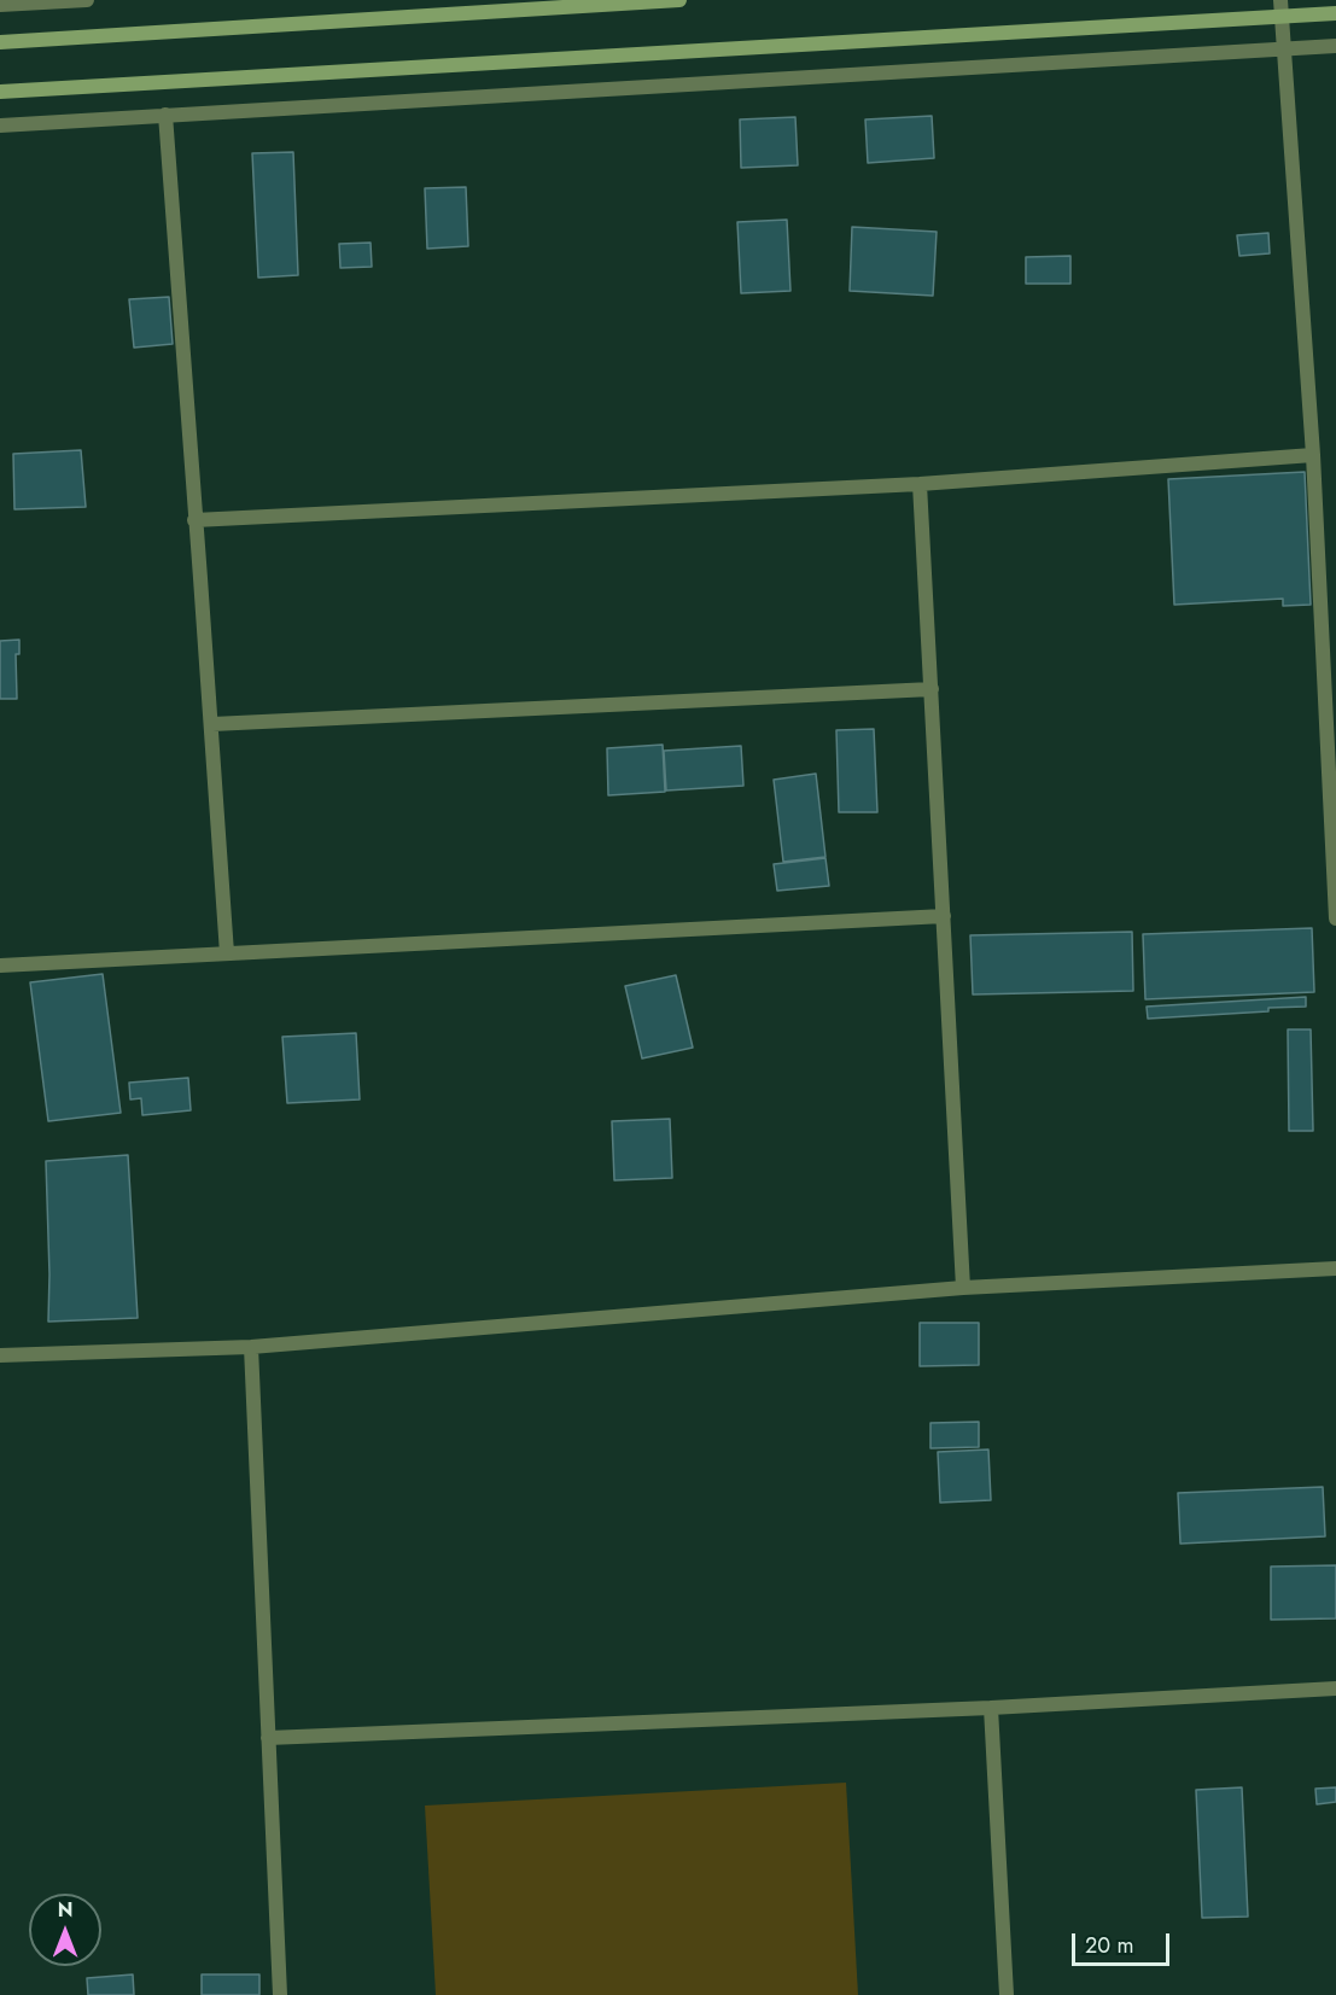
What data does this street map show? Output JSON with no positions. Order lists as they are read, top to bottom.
{
  "scale_bar": "20 m",
  "north": "top"
}
